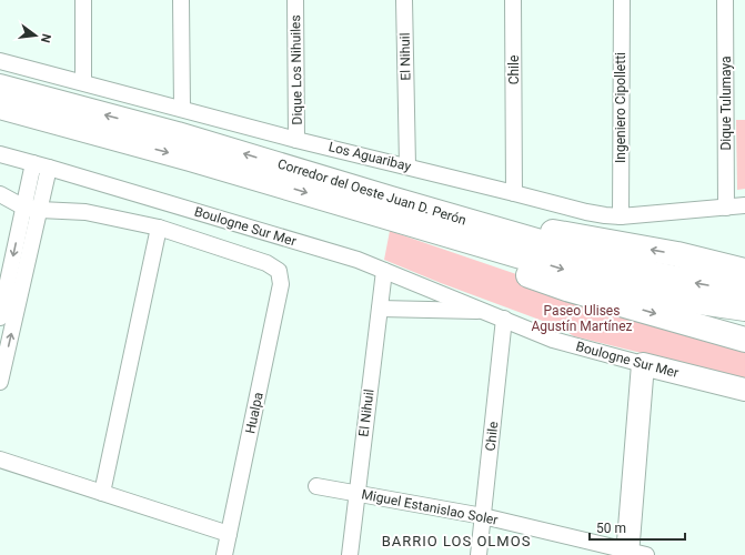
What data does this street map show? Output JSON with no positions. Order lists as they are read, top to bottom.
{
  "streets": {
    "highway": ["Corredor del Oeste Juan D. Perón"],
    "street": [
      "El Nihuil",
      "Dique Los Nihuiles",
      "Chile",
      "Dique Tulumaya",
      "Ingeniero Cipolletti",
      "Los Aguaribay",
      "Boulogne Sur Mer",
      "Hualpa",
      "Miguel Estanislao Soler"
    ]
  },
  "crossings": [
    ["El Nihuil", "Los Aguaribay"],
    ["El Nihuil", "Boulogne Sur Mer"],
    ["El Nihuil", "Miguel Estanislao Soler"],
    ["Dique Los Nihuiles", "Los Aguaribay"],
    ["Chile", "Los Aguaribay"],
    ["Chile", "Boulogne Sur Mer"],
    ["Chile", "Miguel Estanislao Soler"],
    ["Dique Tulumaya", "Los Aguaribay"],
    ["Ingeniero Cipolletti", "Los Aguaribay"]
  ],
  "districts": ["BARRIO LOS OLMOS"],
  "parks": ["Paseo Ulises Agustín Martínez"],
  "scale_bar": "50 m",
  "north": "right"
}
